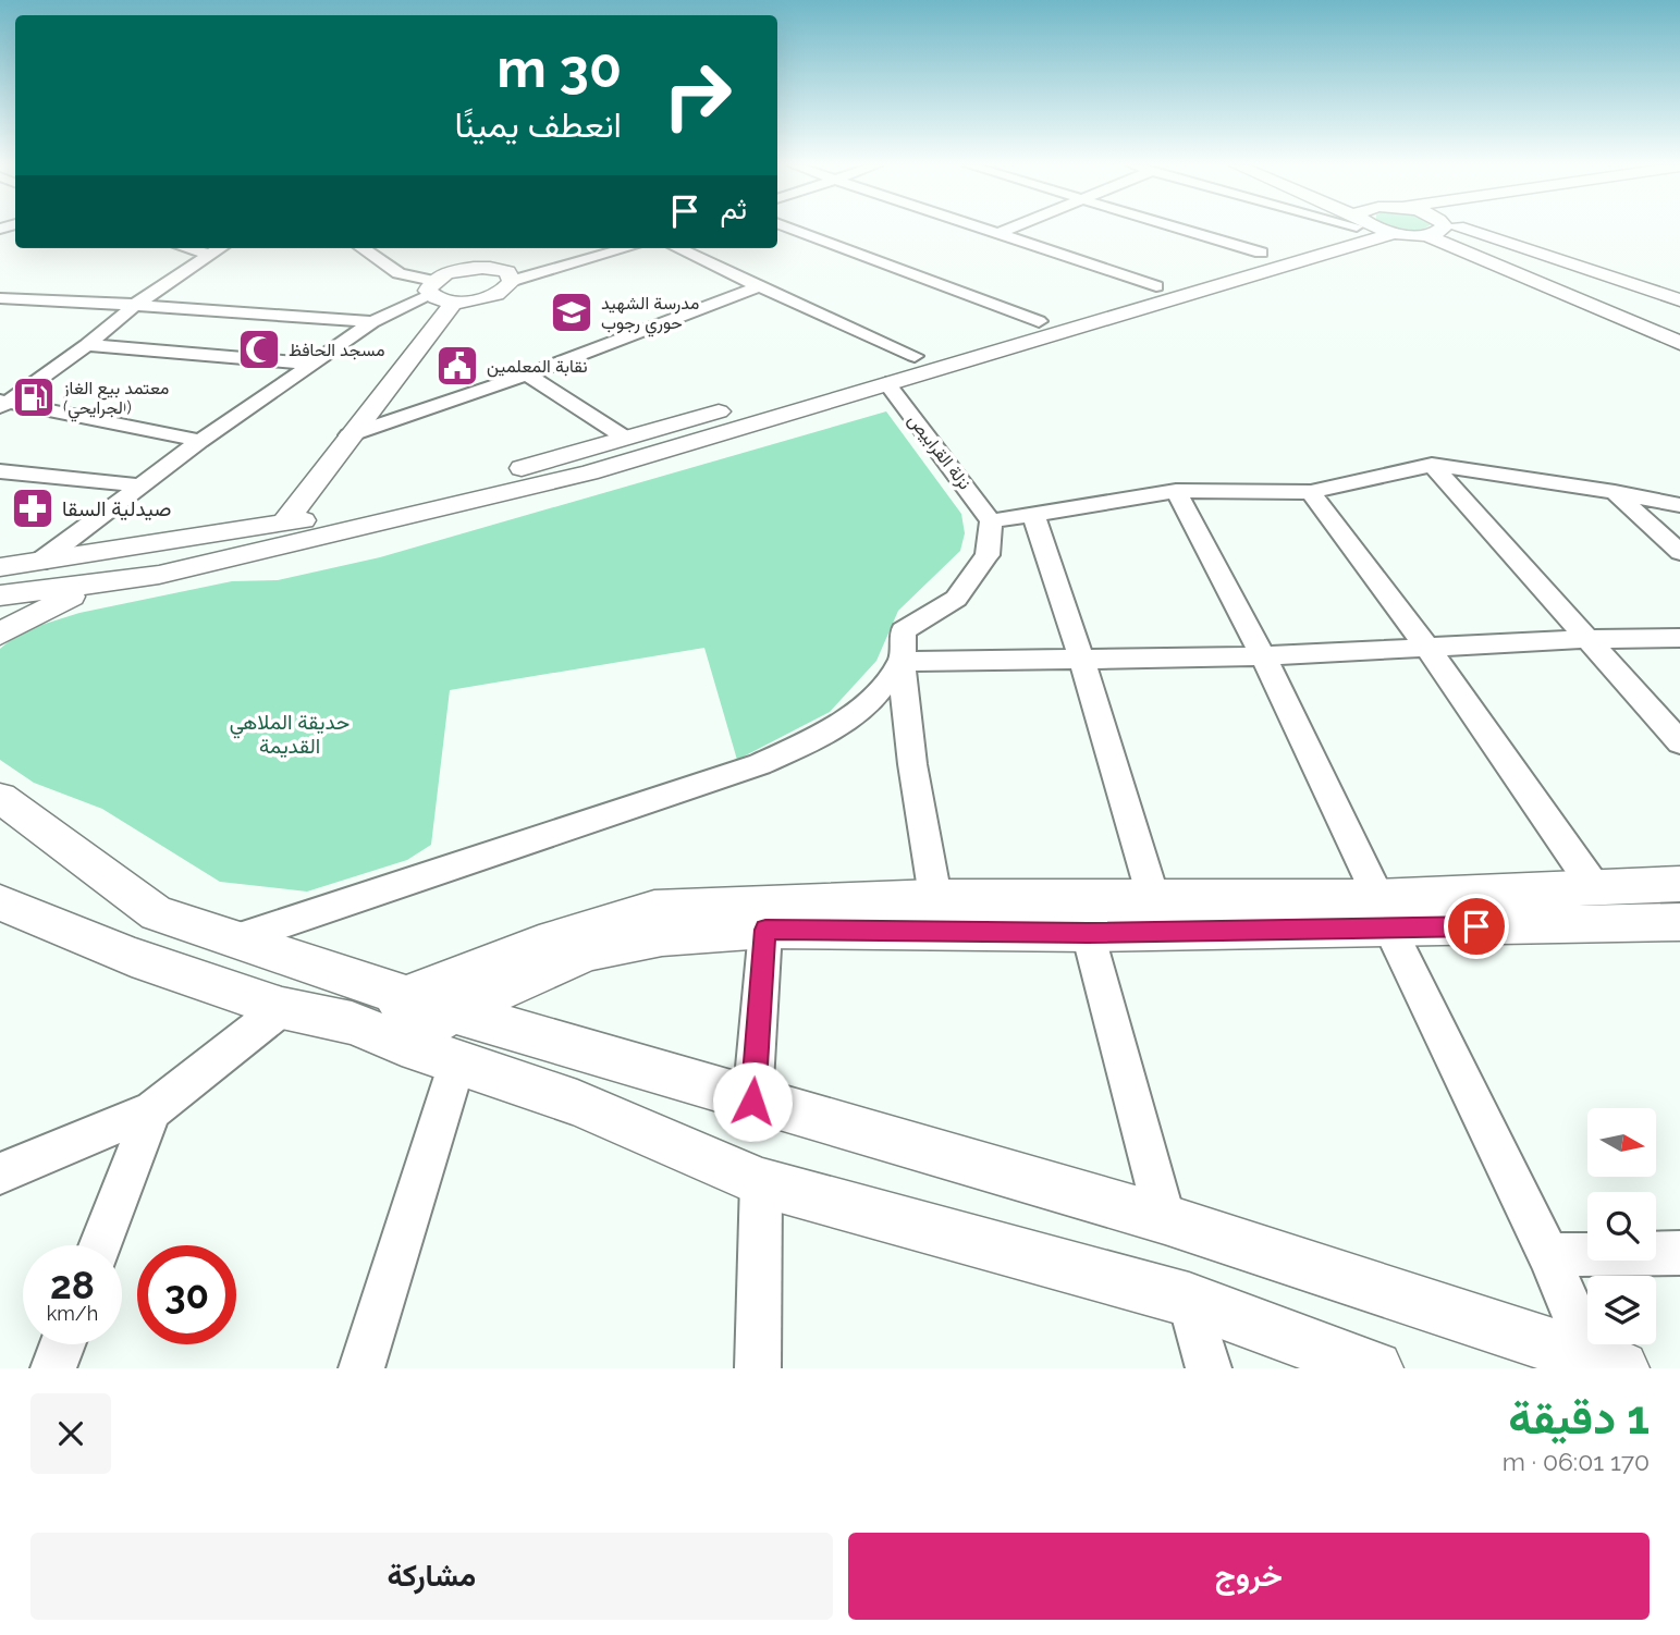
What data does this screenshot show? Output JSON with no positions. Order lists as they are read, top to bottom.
{
  "streets": {
    "street": ["نزلة القرابيص"]
  },
  "parks": ["حديقة الملاهي القديمة"],
  "places": {
    "school or university": ["مدرسة الشهيد حوري رجوب"],
    "mosque": ["مسجد الحافظ"],
    "public building": ["نقابة المعلمين"],
    "fuel station": ["معتمد بيع الغاز (الجرايحي)"],
    "pharmacy": ["صيدلية السقا"]
  },
  "north": "right",
  "page": {
    "turn": ["30 m", "انعطف يمينًا"],
    "then": "ثم",
    "speed": "28 km/h",
    "limit": "30",
    "heading": ["1 دقيقة", "170 m · 06:01"],
    "buttons": ["خروج", "مشاركة"]
  }
}
